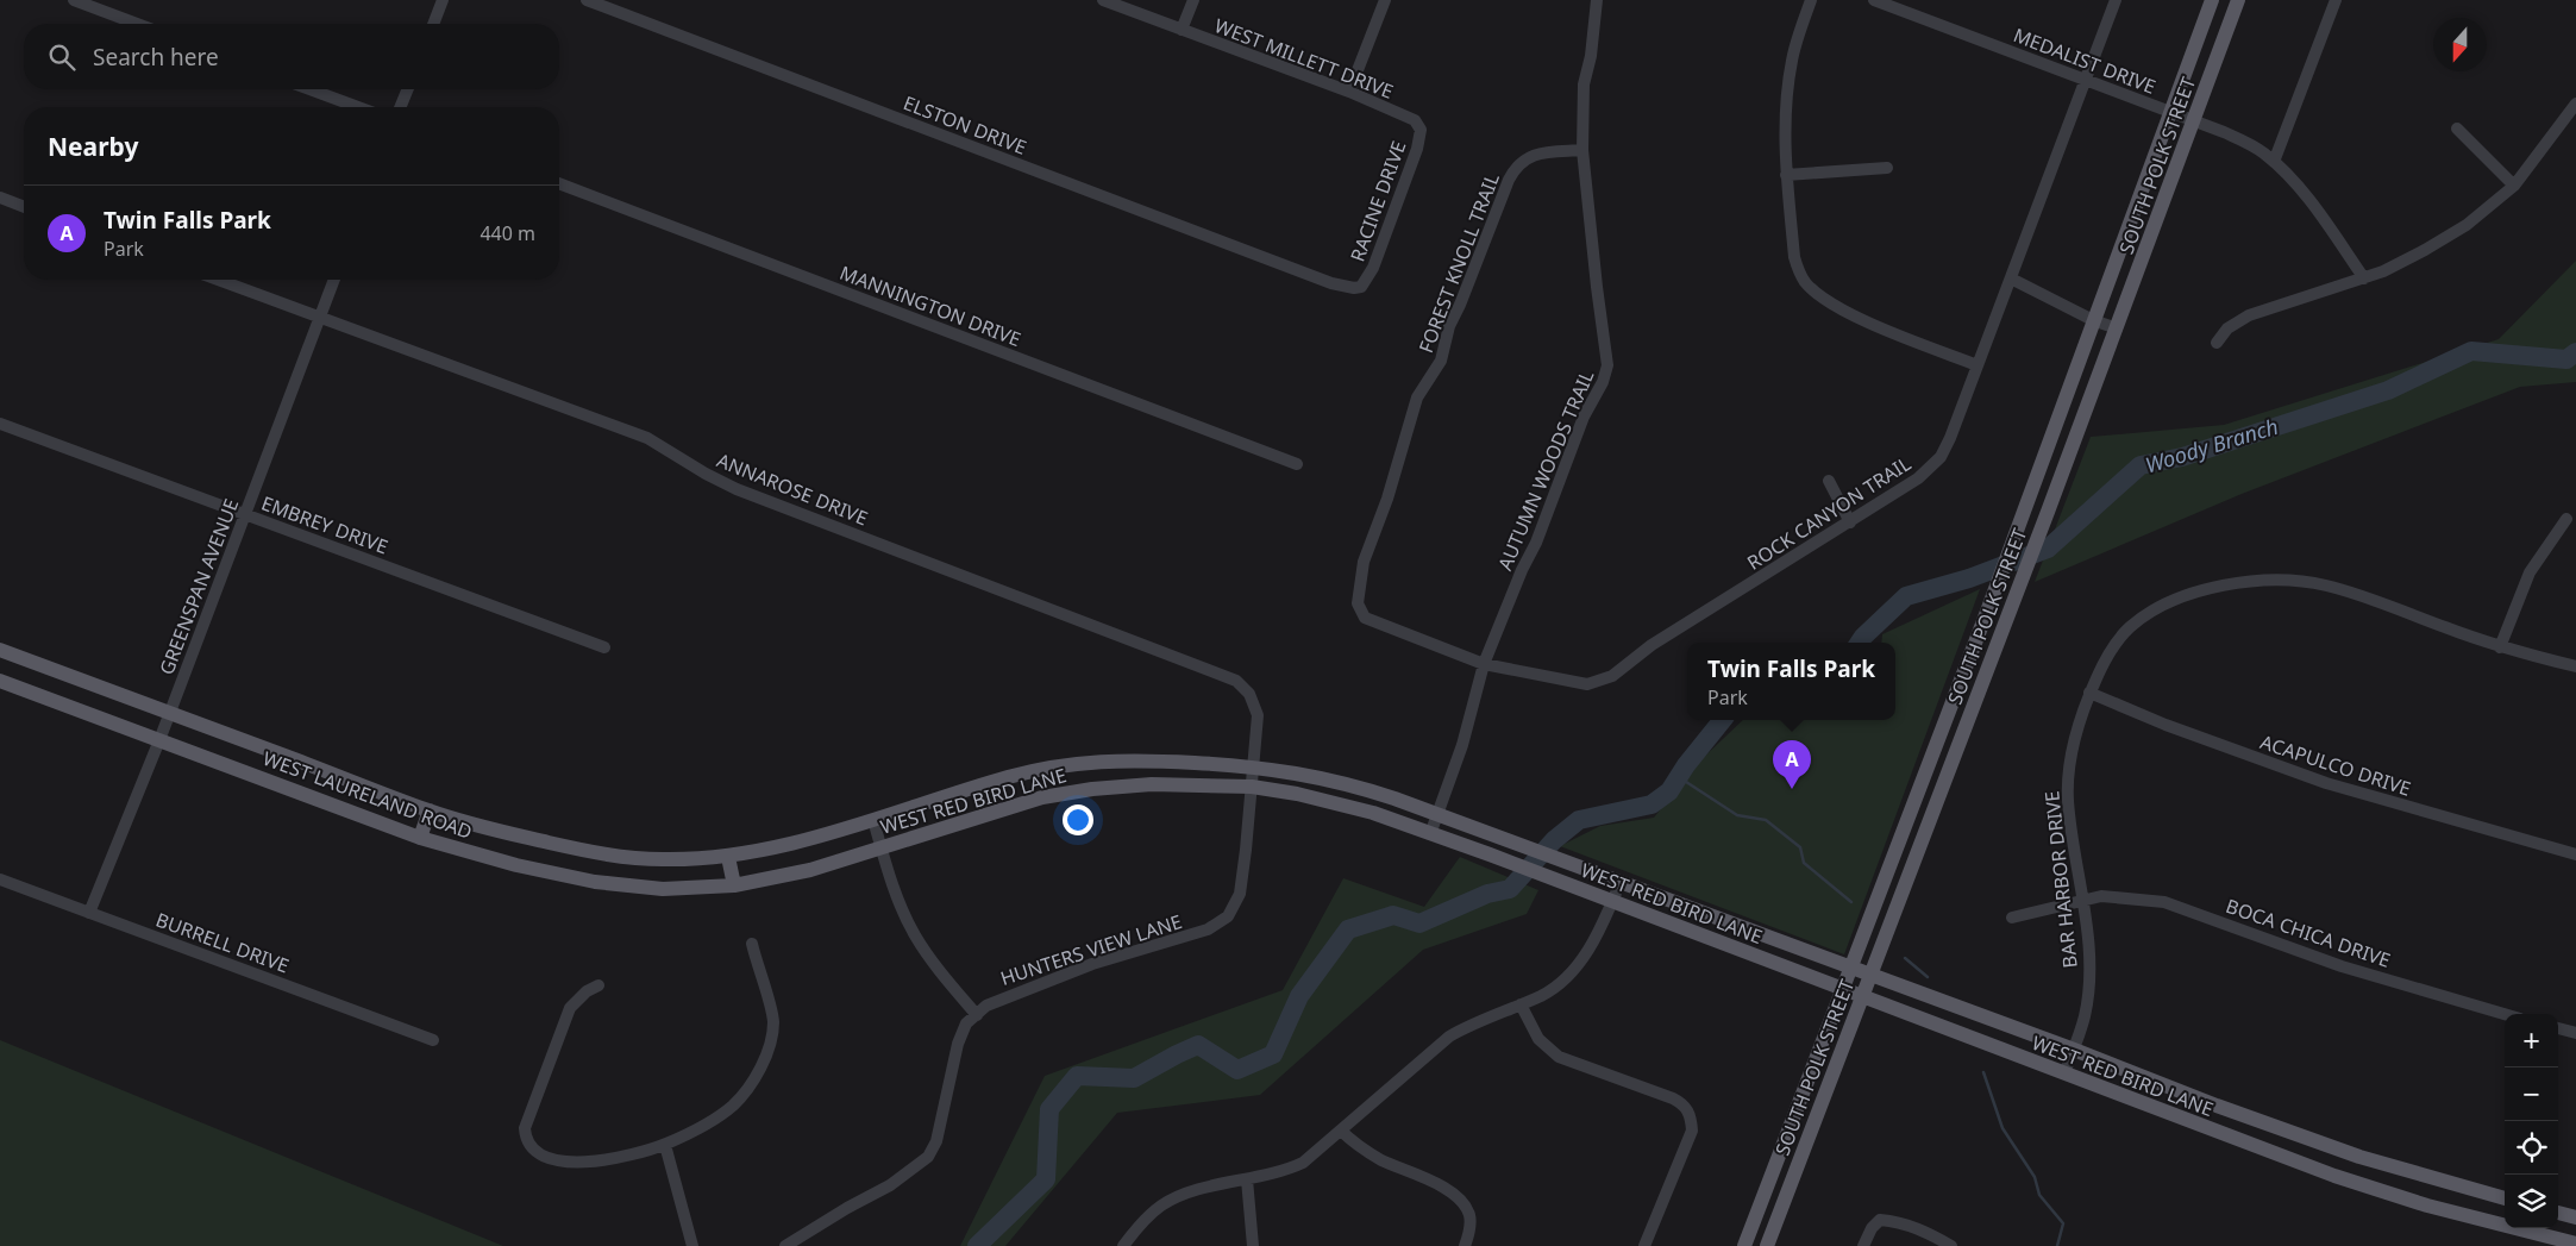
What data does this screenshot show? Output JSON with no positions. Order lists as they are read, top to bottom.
{
  "streets": {
    "main road": ["SOUTH POLK STREET", "WEST LAURELAND ROAD", "WEST RED BIRD LANE"],
    "street": [
      "WEST MILLETT DRIVE",
      "MEDALIST DRIVE",
      "ELSTON DRIVE",
      "RACINE DRIVE",
      "FOREST KNOLL TRAIL",
      "MANNINGTON DRIVE",
      "AUTUMN WOODS TRAIL",
      "ANNAROSE DRIVE",
      "ROCK CANYON TRAIL",
      "EMBREY DRIVE",
      "GREENSPAN AVENUE",
      "ACAPULCO DRIVE",
      "BAR HARBOR DRIVE",
      "BOCA CHICA DRIVE",
      "BURRELL DRIVE",
      "HUNTERS VIEW LANE"
    ]
  },
  "crossings": [
    ["WEST MILLETT DRIVE", "RACINE DRIVE"],
    ["MEDALIST DRIVE", "SOUTH POLK STREET"],
    ["MEDALIST DRIVE", "ROCK CANYON TRAIL"],
    ["ELSTON DRIVE", "RACINE DRIVE"],
    ["SOUTH POLK STREET", "WEST RED BIRD LANE"],
    ["FOREST KNOLL TRAIL", "AUTUMN WOODS TRAIL"],
    ["FOREST KNOLL TRAIL", "ROCK CANYON TRAIL"],
    ["AUTUMN WOODS TRAIL", "ROCK CANYON TRAIL"],
    ["AUTUMN WOODS TRAIL", "WEST RED BIRD LANE"],
    ["ANNAROSE DRIVE", "GREENSPAN AVENUE"],
    ["ANNAROSE DRIVE", "WEST RED BIRD LANE"],
    ["ANNAROSE DRIVE", "HUNTERS VIEW LANE"],
    ["EMBREY DRIVE", "GREENSPAN AVENUE"],
    ["GREENSPAN AVENUE", "WEST LAURELAND ROAD"],
    ["GREENSPAN AVENUE", "BURRELL DRIVE"],
    ["ACAPULCO DRIVE", "BAR HARBOR DRIVE"],
    ["WEST LAURELAND ROAD", "WEST RED BIRD LANE"],
    ["WEST RED BIRD LANE", "BAR HARBOR DRIVE"],
    ["WEST RED BIRD LANE", "HUNTERS VIEW LANE"],
    ["BAR HARBOR DRIVE", "BOCA CHICA DRIVE"]
  ],
  "water": ["Woody Branch"],
  "north": "bottom",
  "page": {
    "search": "Search here",
    "heading": "Nearby",
    "list": [
      {
        "mark": "A",
        "name": "Twin Falls Park",
        "note": "Park",
        "value": "440 m"
      }
    ],
    "popup": ["Twin Falls Park", "Park"],
    "pins": "A",
    "map_buttons": ["+", "−"]
  }
}
